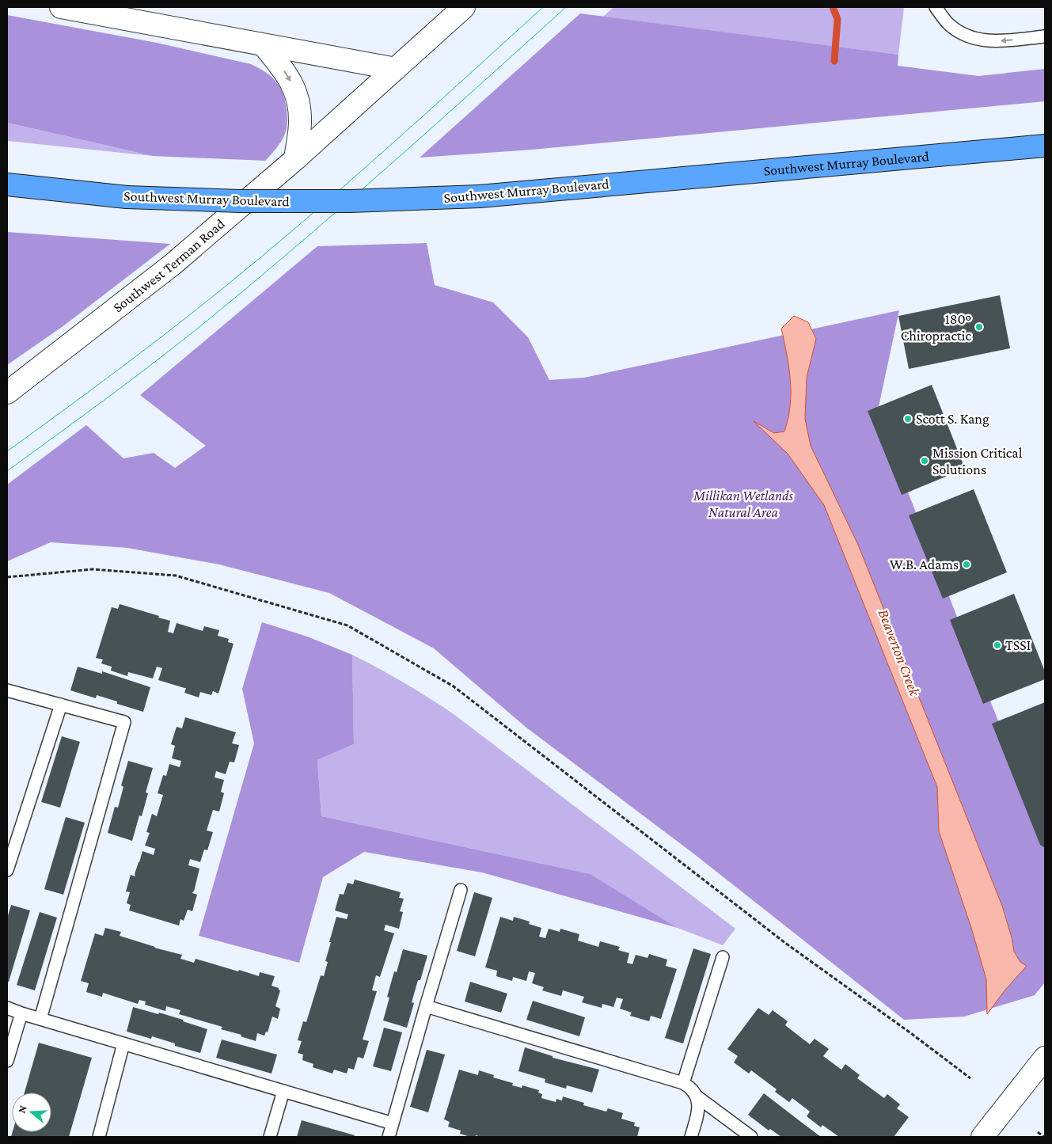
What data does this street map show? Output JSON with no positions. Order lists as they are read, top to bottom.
{
  "streets": {
    "main road": ["Southwest Murray Boulevard"],
    "street": ["Southwest Terman Road"]
  },
  "water": ["Beaverton Creek"],
  "parks": ["Millikan Wetlands Natural Area"],
  "places": [
    "180º Chiropractic",
    "Scott S. Kang",
    "Mission Critical Solutions",
    "W.B. Adams",
    "TSSI"
  ],
  "north": "left"
}
